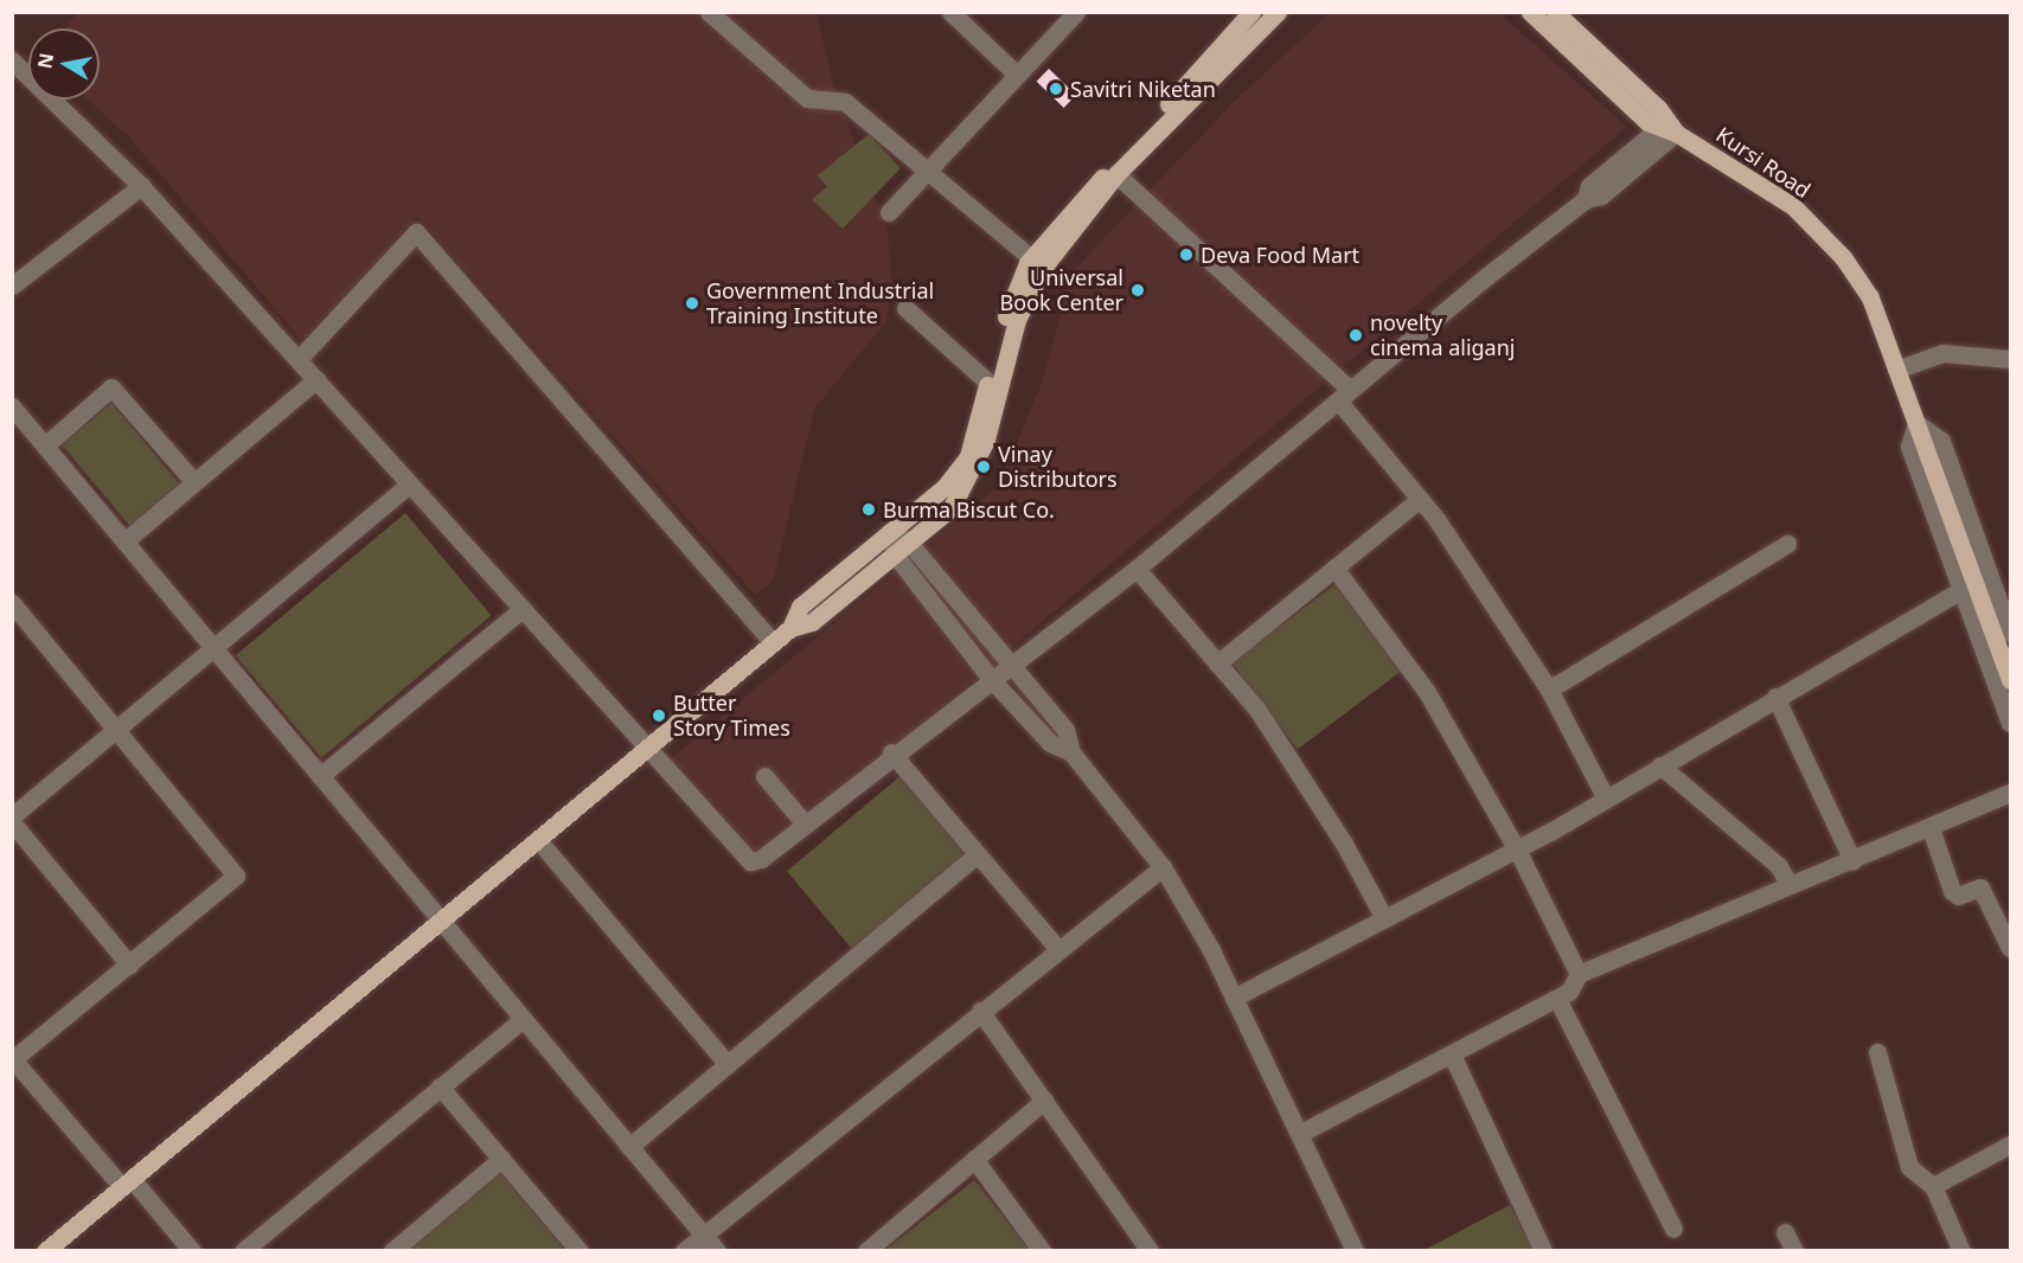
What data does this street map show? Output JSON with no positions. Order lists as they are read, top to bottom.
{
  "streets": {
    "main road": ["Kursi Road"]
  },
  "places": [
    "Savitri Niketan",
    "Deva Food Mart",
    "Universal Book Center",
    "Government Industrial Training Institute",
    "novelty cinema aliganj",
    "Vinay Distributors",
    "Burma Biscut Co.",
    "Butter Story Times"
  ],
  "north": "left"
}
